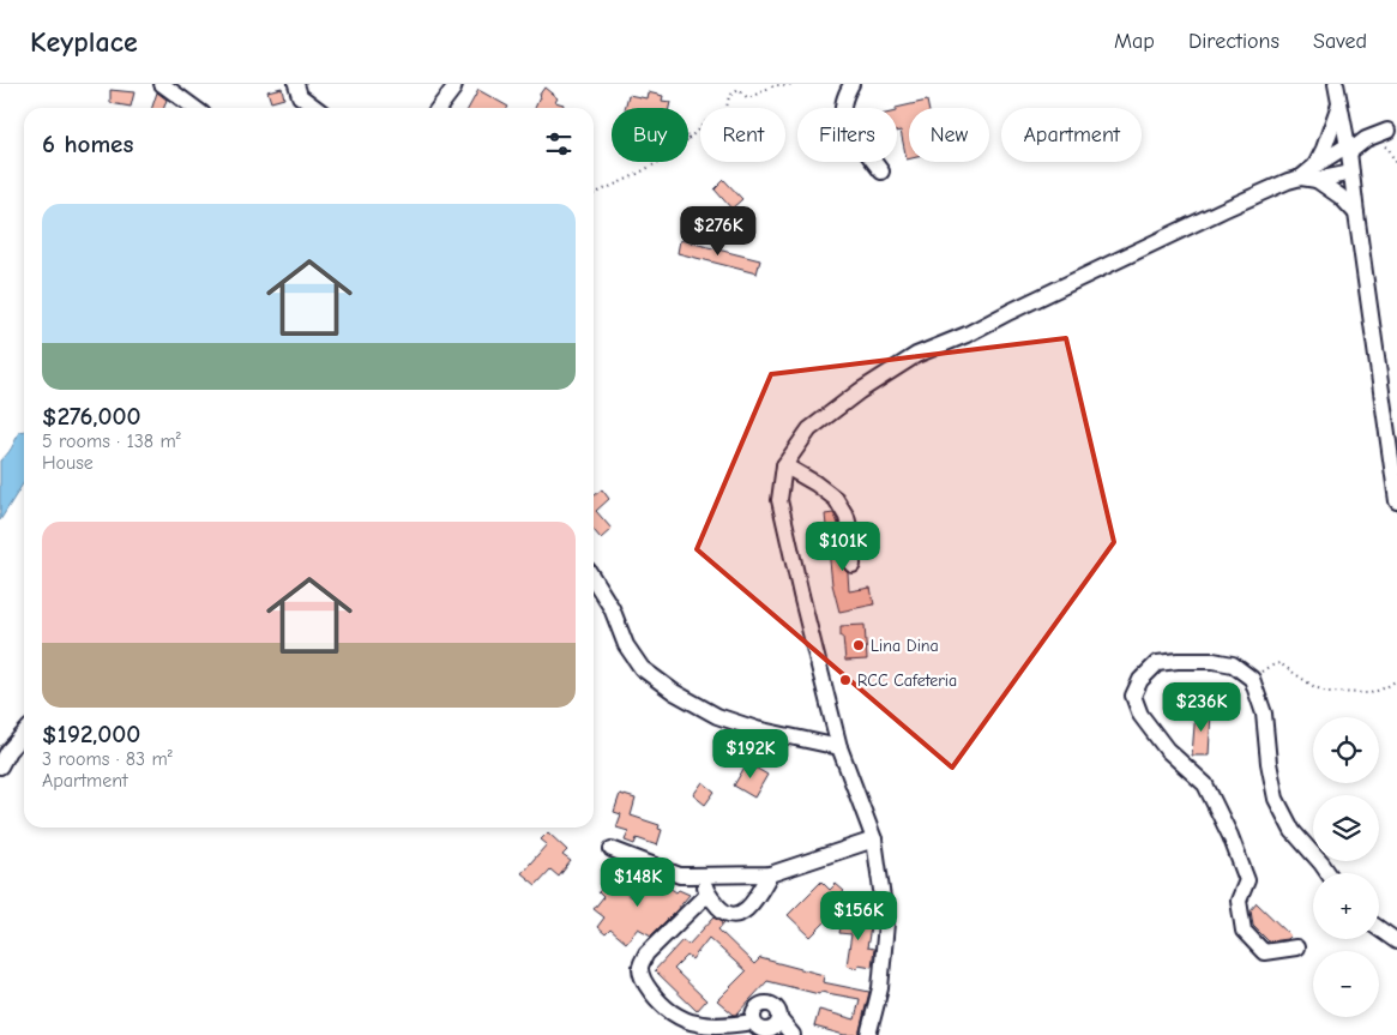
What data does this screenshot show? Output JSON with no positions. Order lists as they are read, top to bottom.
{
  "places": ["Lina Dina", "RCC Cafeteria"],
  "page": {
    "header": "Keyplace",
    "nav": ["Map", "Directions", "Saved"],
    "chip": [
      "Buy",
      "Rent",
      "Filters",
      "New",
      "Apartment"
    ],
    "heading": "6 homes",
    "list": [
      {
        "name": "$276,000",
        "note": "5 rooms · 138 m² · House"
      },
      {
        "name": "$192,000",
        "note": "3 rooms · 83 m² · Apartment"
      }
    ],
    "price": [
      "$276K",
      "$101K",
      "$236K",
      "$192K",
      "$148K",
      "$156K"
    ],
    "map_buttons": ["+", "−"]
  }
}
